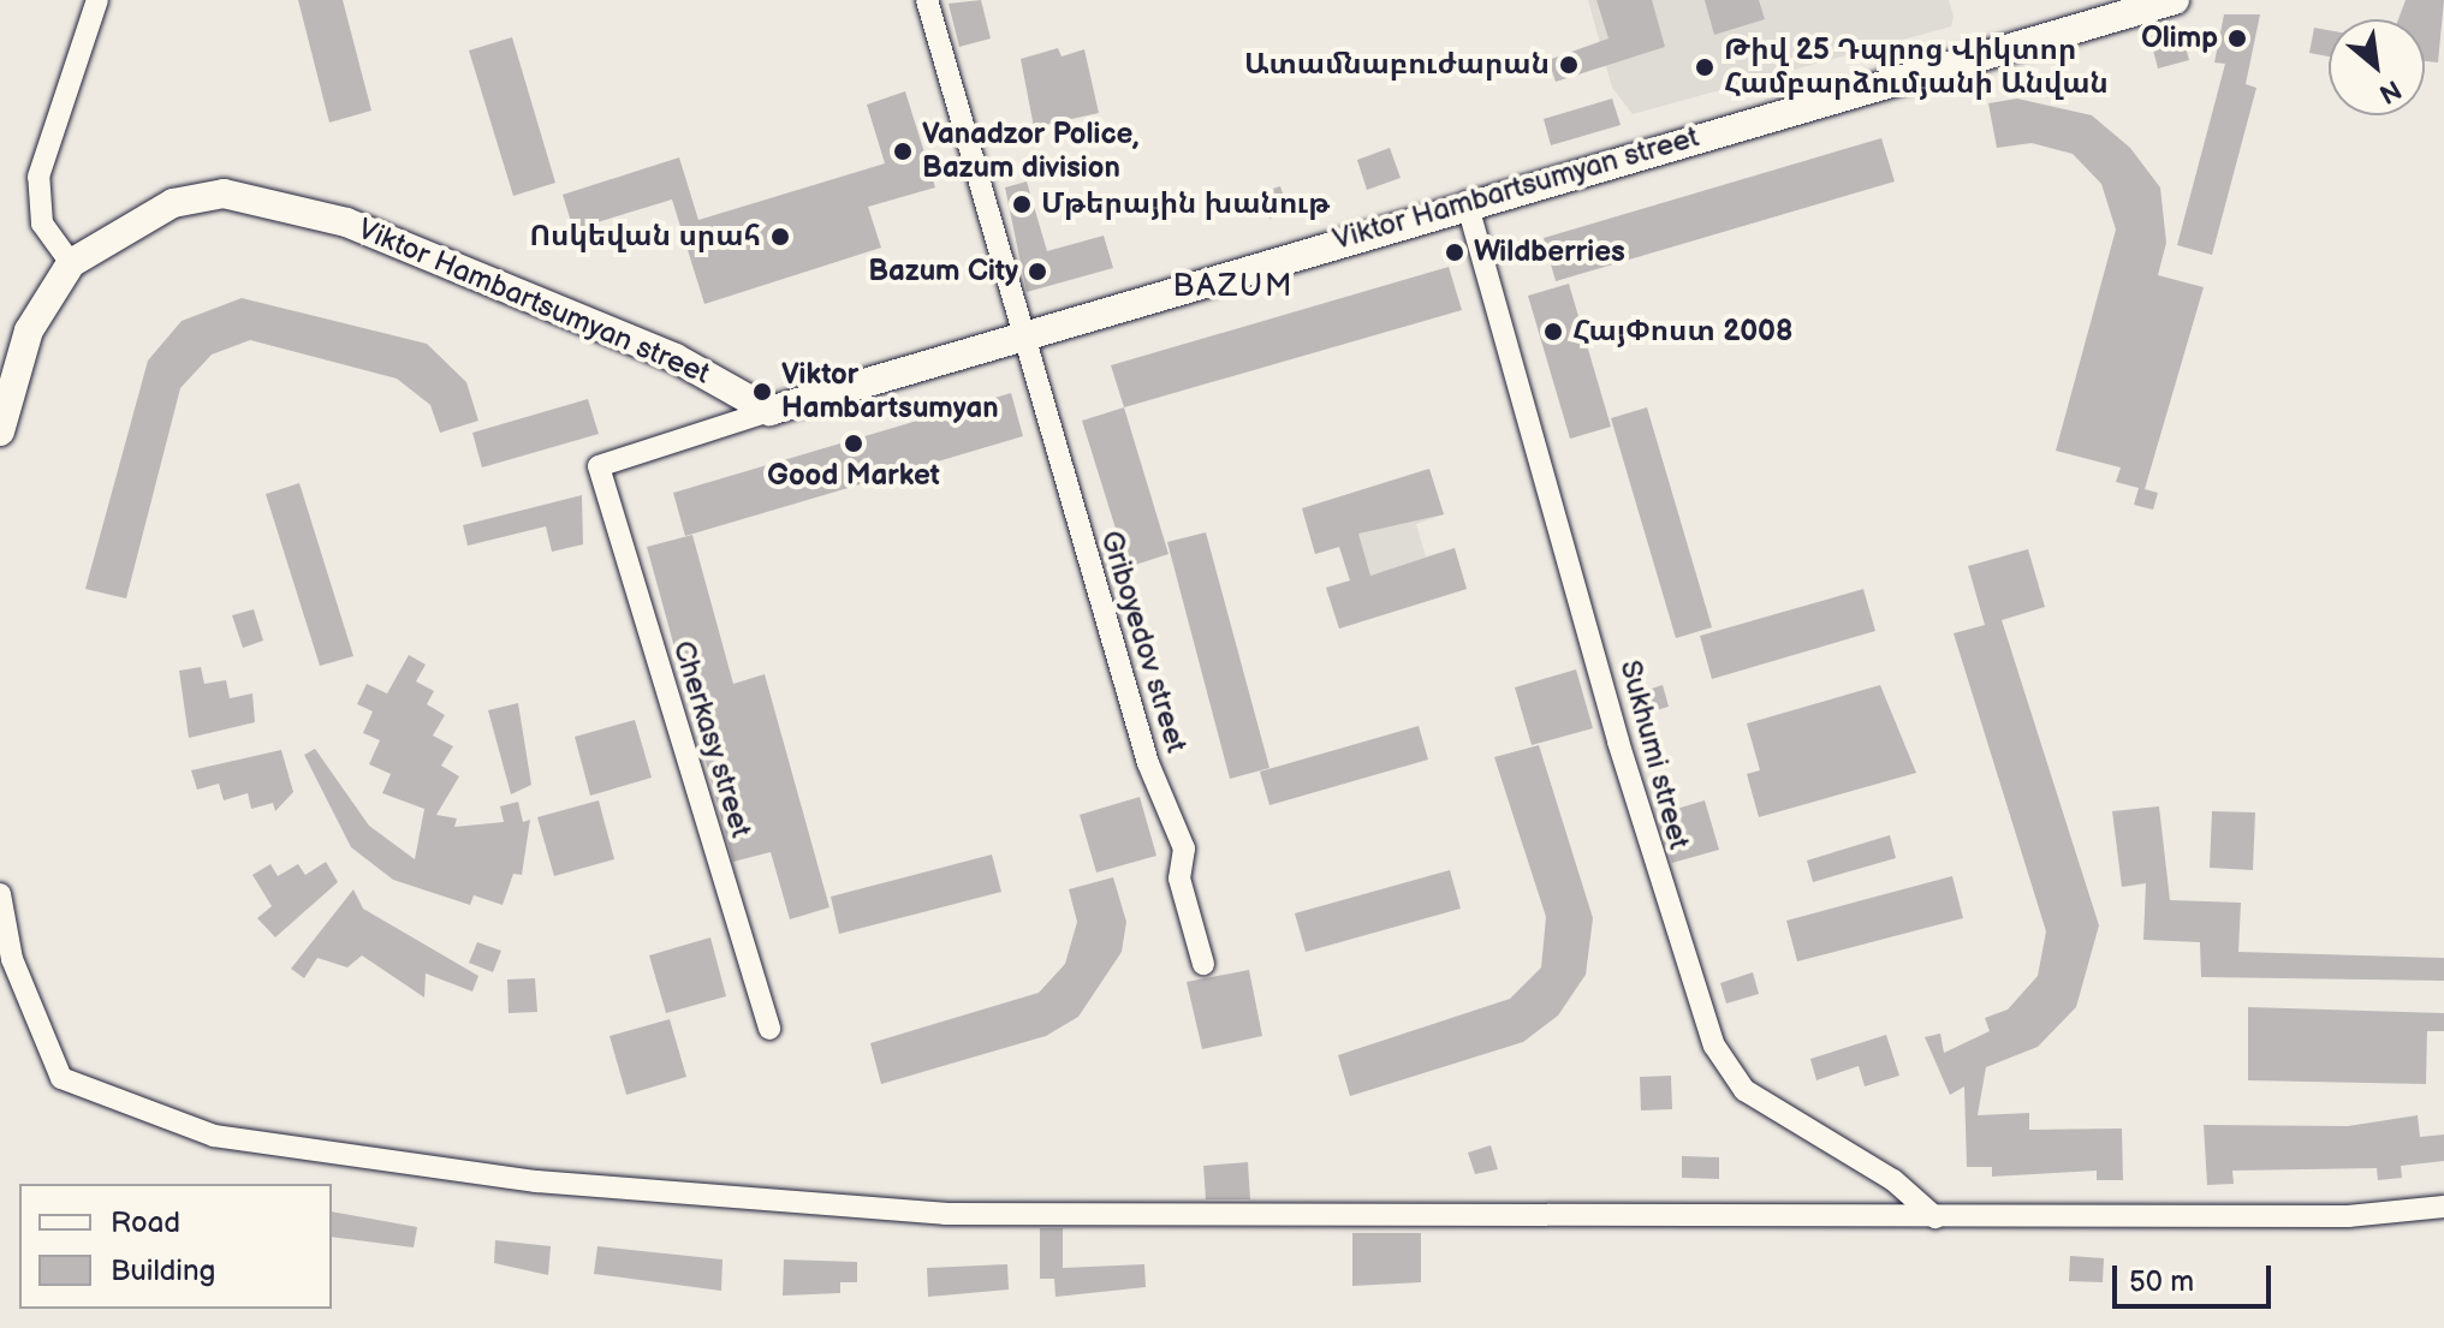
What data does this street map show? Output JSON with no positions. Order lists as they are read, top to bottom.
{
  "streets": {
    "street": [
      "Viktor Hambartsumyan street",
      "Griboyedov street",
      "Cherkasy street",
      "Sukhumi street"
    ]
  },
  "crossings": [
    ["Viktor Hambartsumyan street", "Griboyedov street"],
    ["Viktor Hambartsumyan street", "Cherkasy street"],
    ["Viktor Hambartsumyan street", "Sukhumi street"]
  ],
  "districts": ["BAZUM"],
  "places": [
    "Olimp",
    "Ատամնաբուժարան",
    "Թիվ 25 Դպրոց Վիկտոր Համբարձումյանի Անվան",
    "Vanadzor Police, Bazum division",
    "Մթերային խանութ",
    "Ոսկեվան սրահ",
    "Wildberries",
    "Bazum City",
    "ՀայՓոստ 2008",
    "Viktor Hambartsumyan",
    "Good Market"
  ],
  "legend": ["Road", "Building"],
  "scale_bar": "50 m",
  "north": "bottom right"
}
